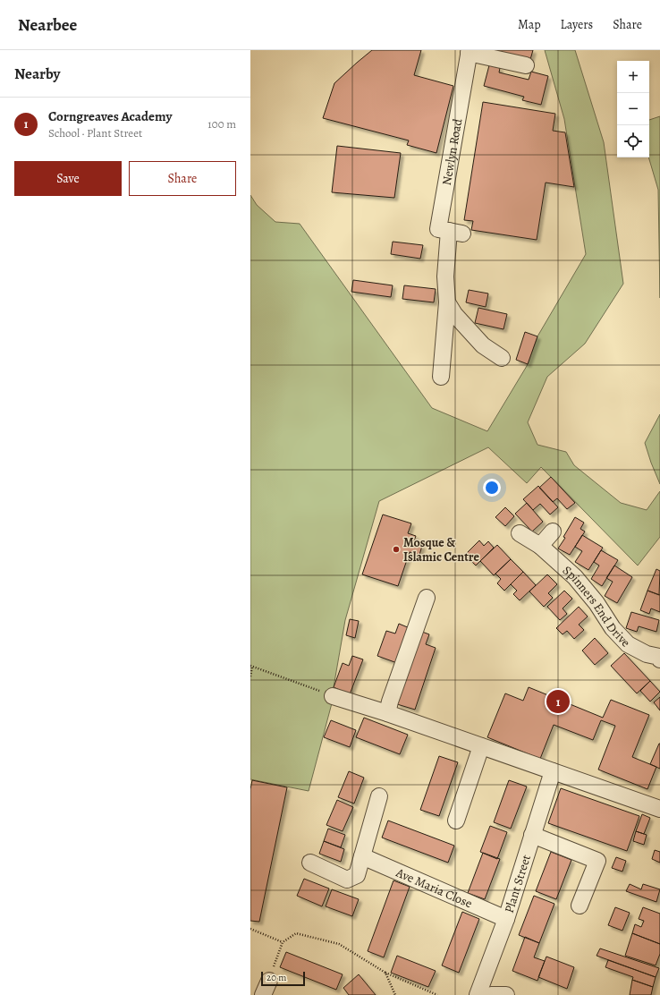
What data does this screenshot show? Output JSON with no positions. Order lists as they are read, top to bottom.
{
  "streets": {
    "street": [
      "Newlyn Road",
      "Spinners End Drive",
      "Plant Street",
      "Ave Maria Close"
    ]
  },
  "crossings": [
    ["Plant Street", "Ave Maria Close"]
  ],
  "places": ["Mosque & Islamic Centre"],
  "scale_bar": "20 m",
  "page": {
    "header": "Nearbee",
    "nav": ["Map", "Layers", "Share"],
    "heading": "Nearby",
    "map_buttons": ["+", "−"],
    "list": [
      {
        "mark": "1",
        "name": "Corngreaves Academy",
        "note": "School · Plant Street",
        "value": "100 m"
      }
    ],
    "buttons": ["Save", "Share"],
    "pins": "1",
    "scale": "20 m"
  }
}
